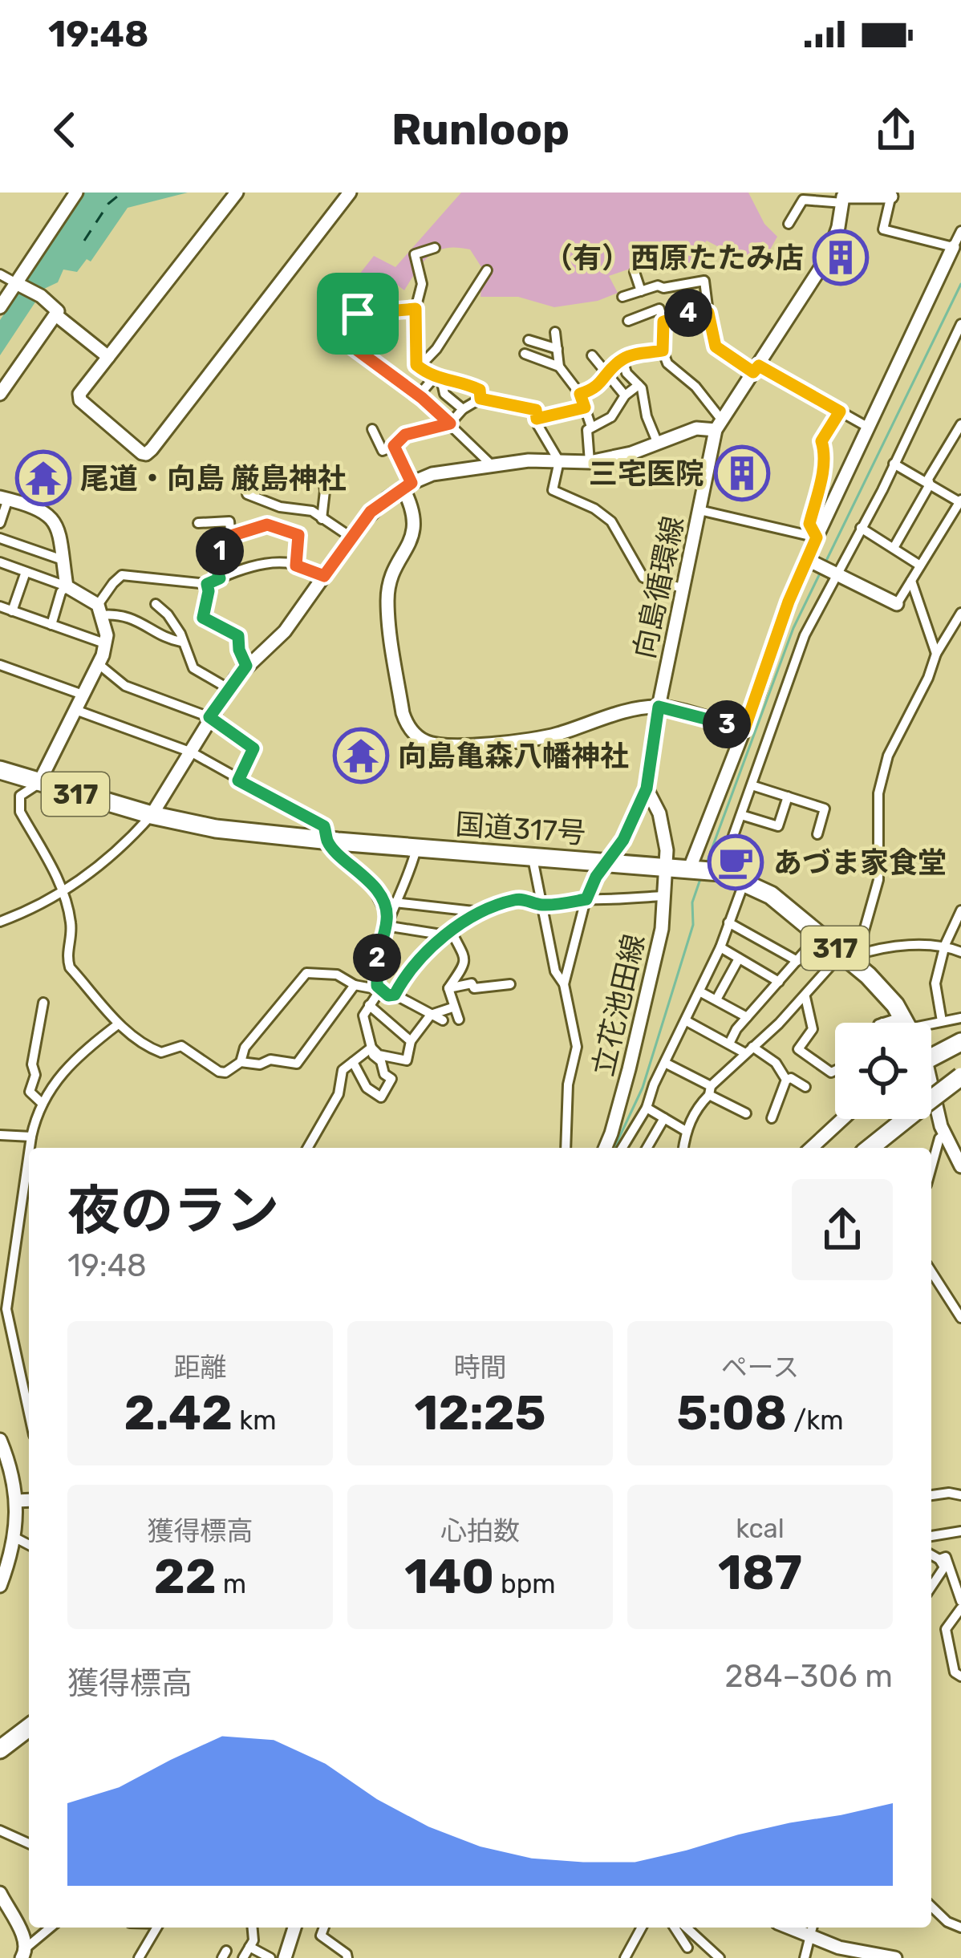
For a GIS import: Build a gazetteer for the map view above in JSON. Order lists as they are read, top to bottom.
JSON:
{
  "streets": {
    "highway": ["317", "国道317号"],
    "street": ["向島循環線", "立花池田線"]
  },
  "crossings": [
    ["向島循環線", "国道317号"],
    ["向島循環線", "立花池田線"],
    ["国道317号", "立花池田線"]
  ],
  "places": {
    "building": ["（有）西原たたみ店", "三宅医院"],
    "temple": ["尾道・向島 厳島神社", "向島亀森八幡神社"],
    "cafe": ["あづま家食堂"]
  },
  "page": {
    "status": "19:48",
    "header": "Runloop",
    "pins": [
      "4",
      "1",
      "3",
      "2"
    ],
    "heading": ["夜のラン", "19:48"],
    "stats": [
      ["距離", "2.42 km"],
      ["時間", "12:25"],
      ["ペース", "5:08 /km"],
      ["獲得標高", "22 m"],
      ["心拍数", "140 bpm"],
      ["kcal", "187"]
    ],
    "chart": ["獲得標高", "284–306 m"]
  }
}
